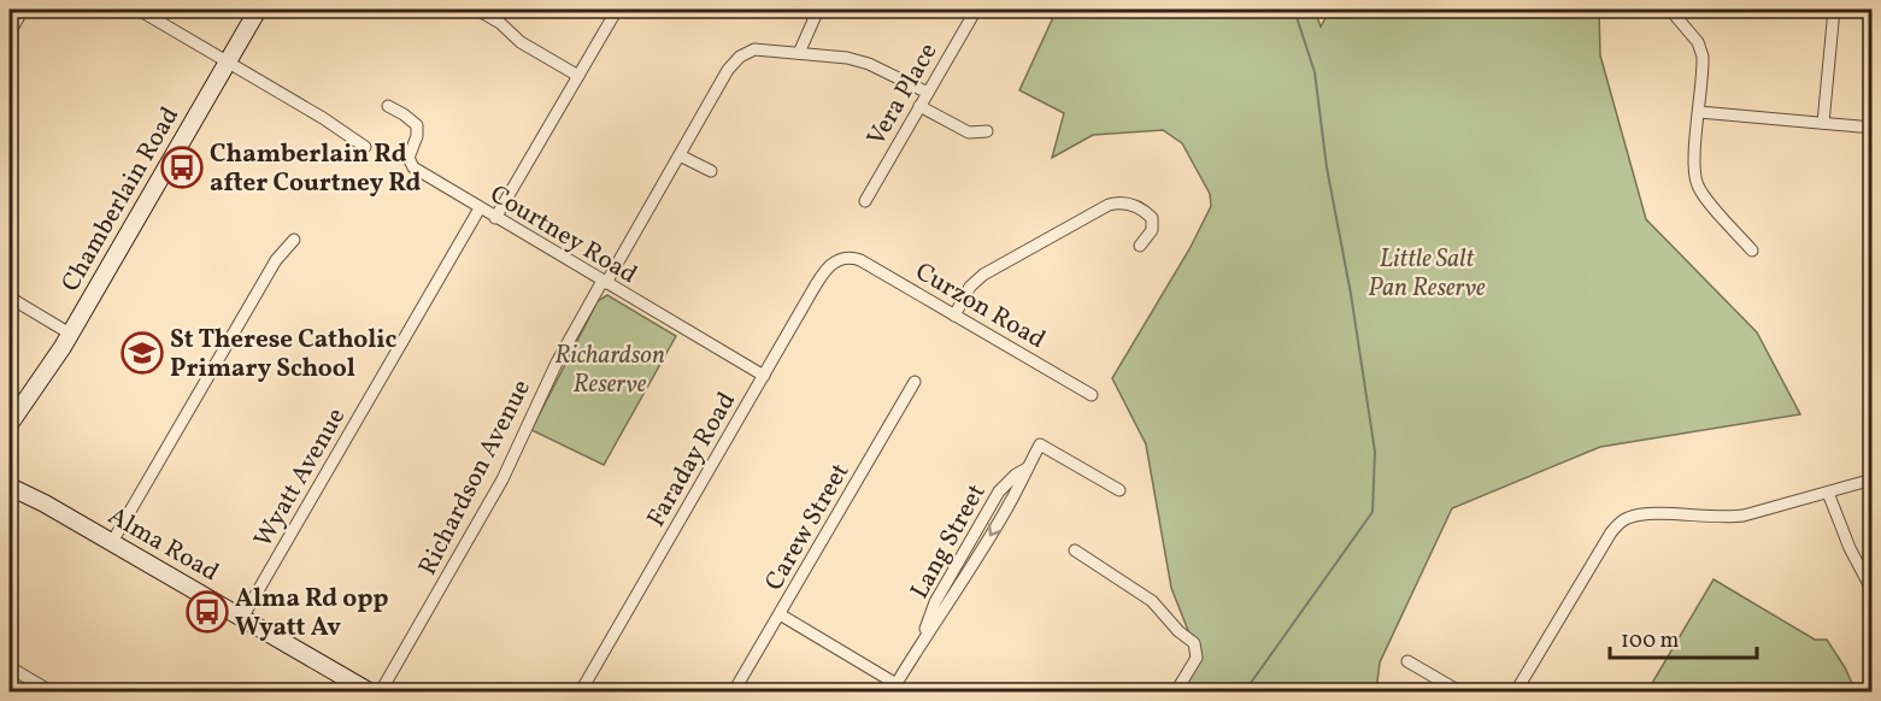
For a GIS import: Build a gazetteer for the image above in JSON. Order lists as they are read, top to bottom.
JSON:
{
  "streets": {
    "street": [
      "Vera Place",
      "Chamberlain Road",
      "Courtney Road",
      "Curzon Road",
      "Faraday Road",
      "Wyatt Avenue",
      "Richardson Avenue",
      "Carew Street",
      "Lang Street",
      "Alma Road"
    ]
  },
  "crossings": [
    ["Vera Place", "Richardson Avenue"],
    ["Courtney Road", "Faraday Road"],
    ["Courtney Road", "Wyatt Avenue"],
    ["Courtney Road", "Richardson Avenue"],
    ["Curzon Road", "Faraday Road"],
    ["Wyatt Avenue", "Alma Road"]
  ],
  "parks": ["Little Salt Pan Reserve", "Richardson Reserve"],
  "places": {
    "bus stop": ["Chamberlain Rd after Courtney Rd", "Alma Rd opp Wyatt Av"],
    "school or university": ["St Therese Catholic Primary School"]
  },
  "scale_bar": "100 m"
}
